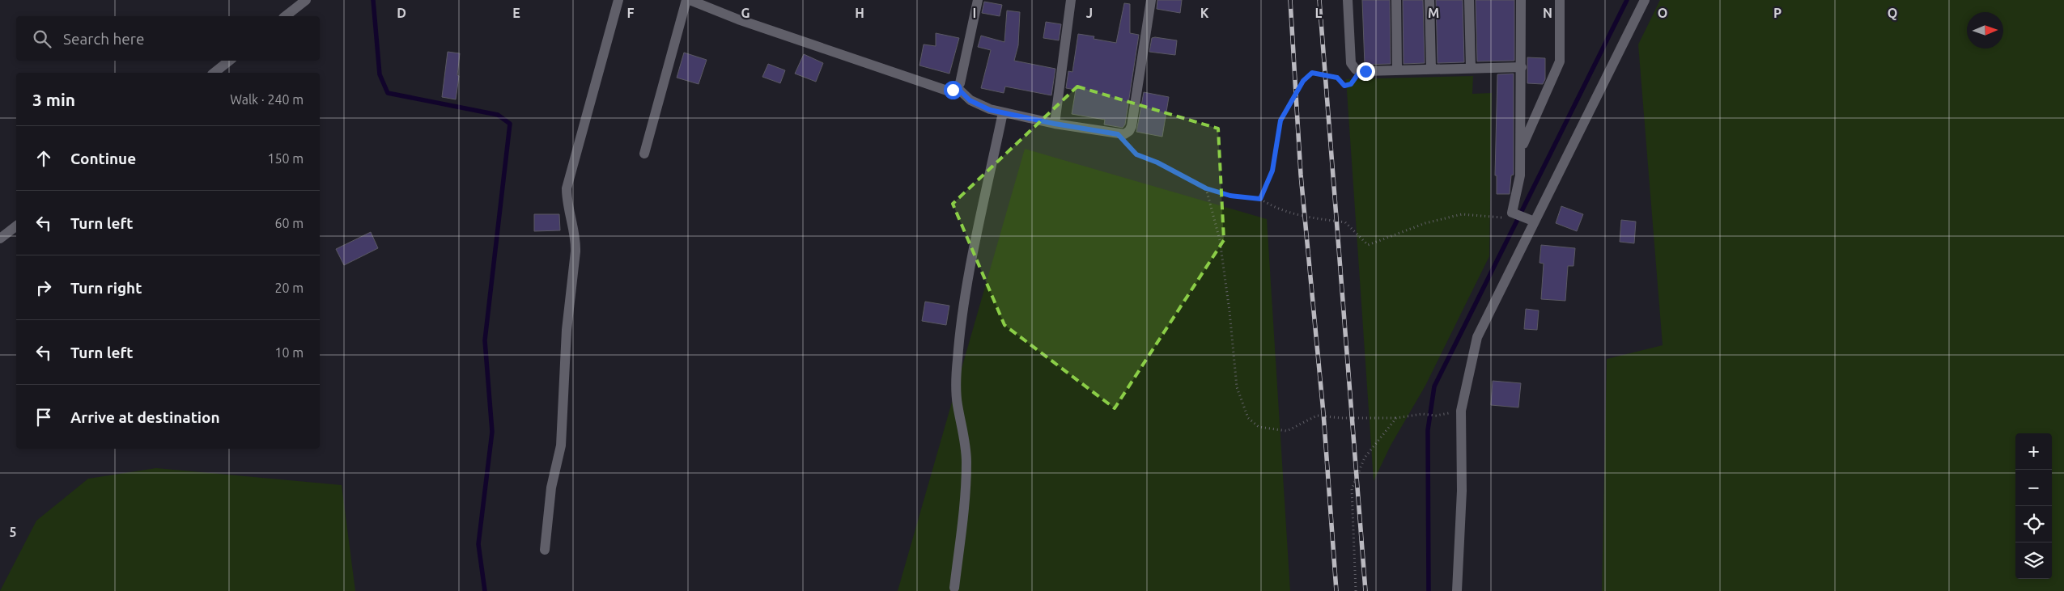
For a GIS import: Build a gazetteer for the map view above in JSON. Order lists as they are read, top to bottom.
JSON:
{
  "north": "right",
  "page": {
    "search": "Search here",
    "heading": ["3 min", "Walk · 240 m"],
    "list": [
      ["Continue", "150 m"],
      ["Turn left", "60 m"],
      ["Turn right", "20 m"],
      ["Turn left", "10 m"],
      "Arrive at destination"
    ],
    "map_buttons": ["+", "−"]
  },
  "grid": {
    "columns": [
      "D",
      "E",
      "F",
      "G",
      "H",
      "I",
      "J",
      "K",
      "L",
      "M",
      "N",
      "O",
      "P",
      "Q"
    ],
    "rows": ["5"]
  }
}
